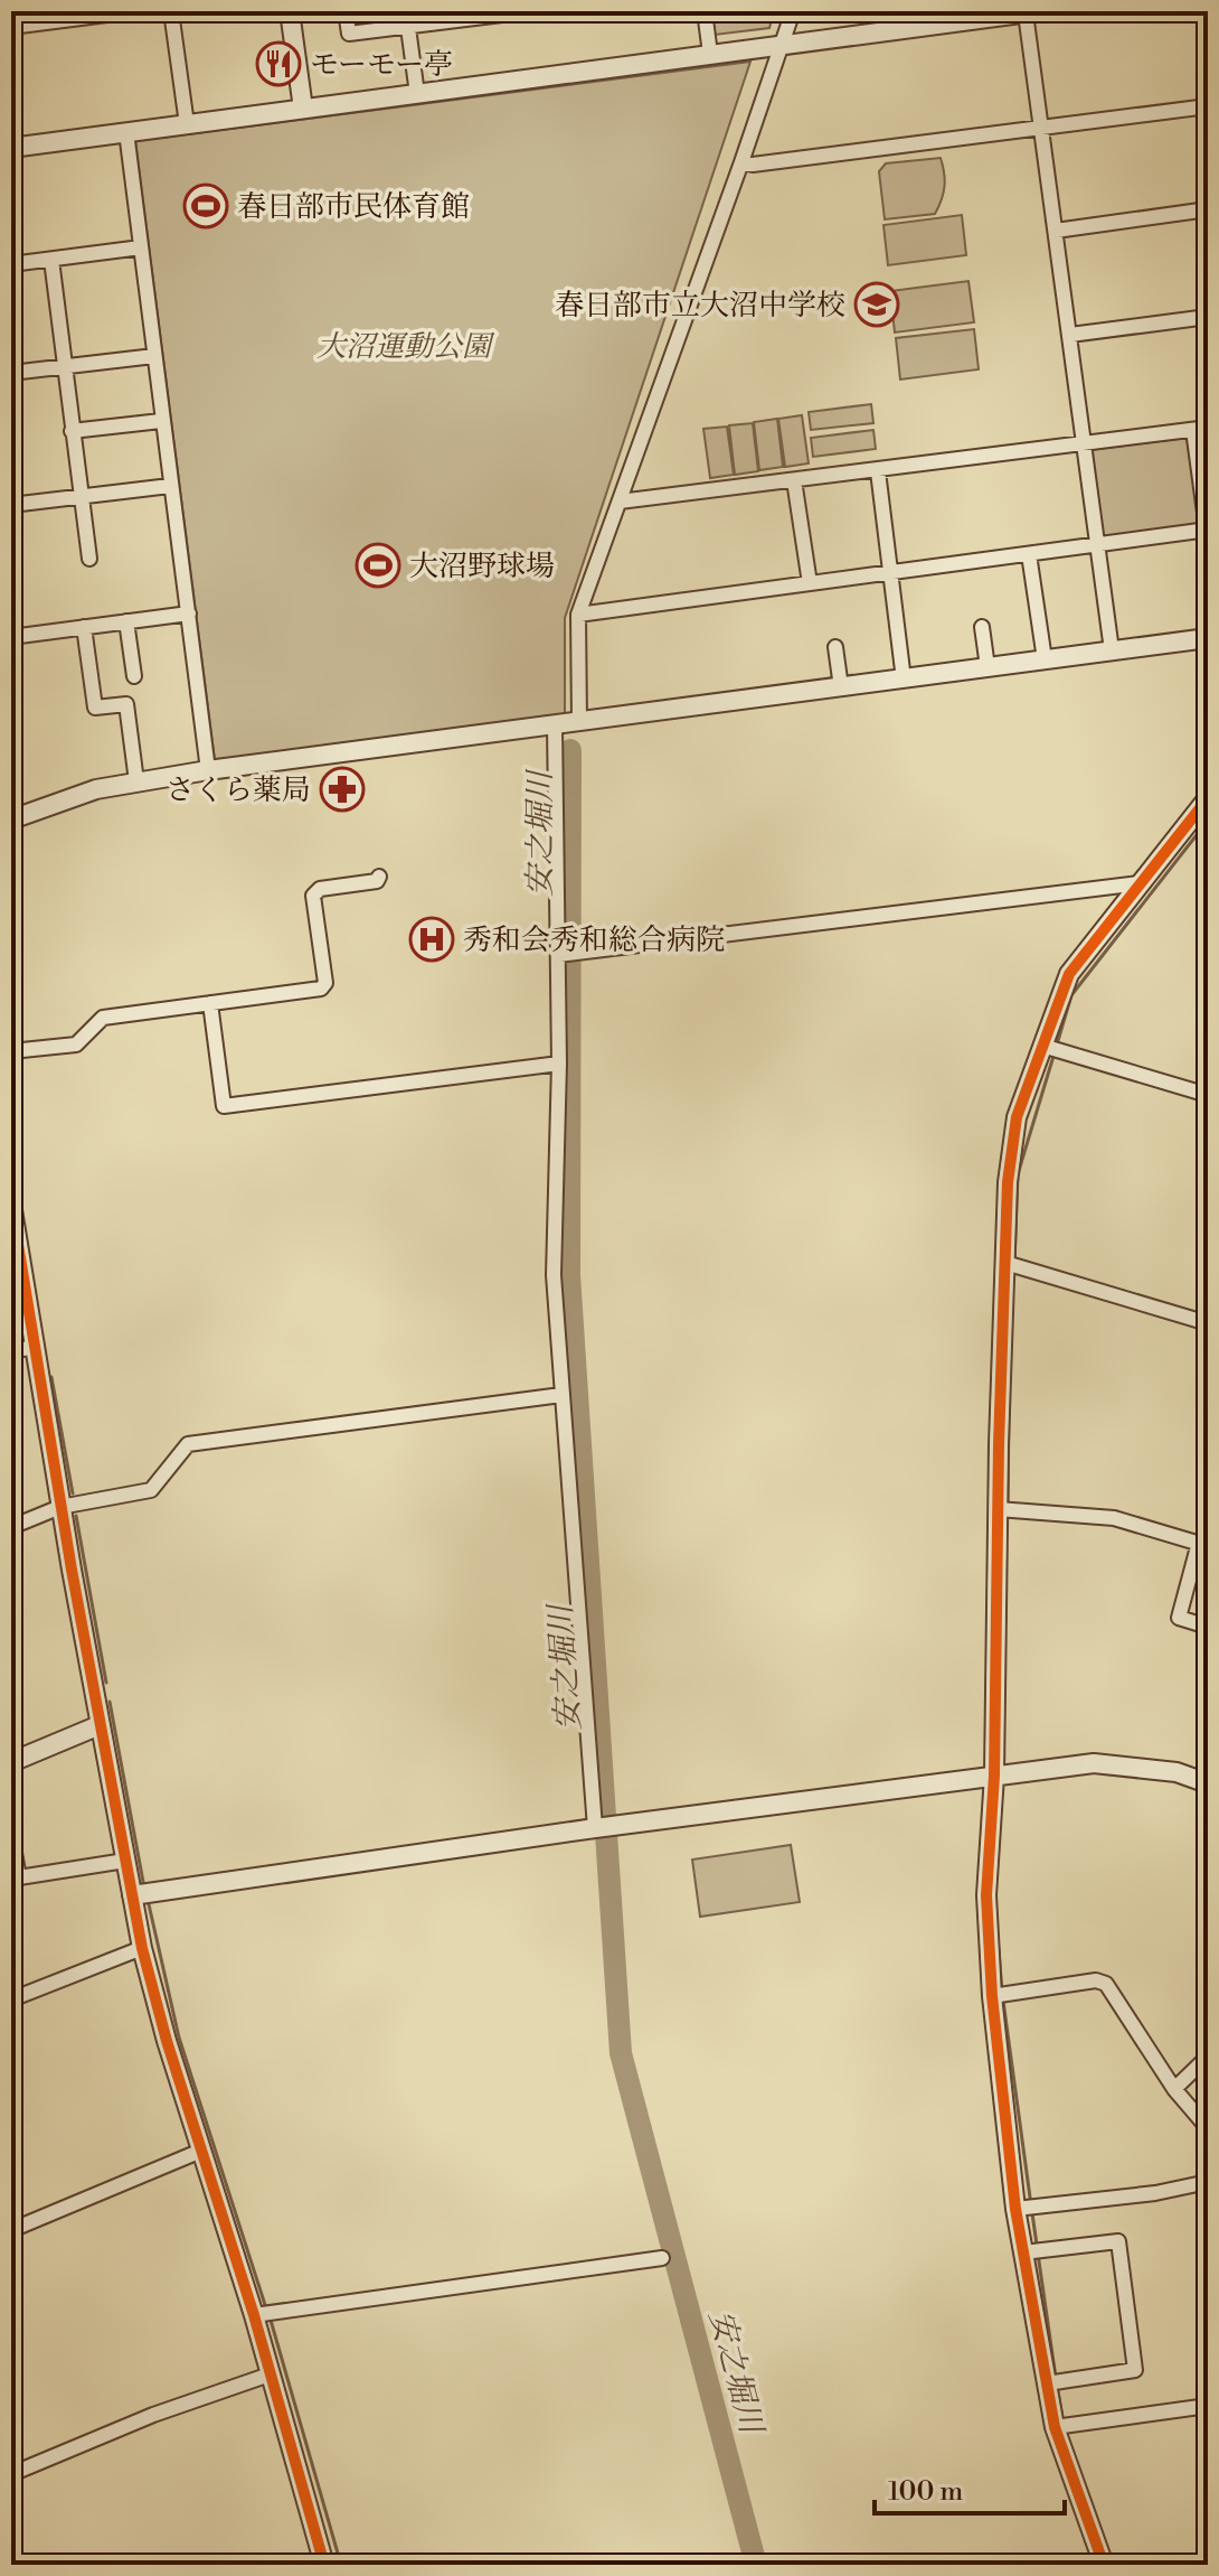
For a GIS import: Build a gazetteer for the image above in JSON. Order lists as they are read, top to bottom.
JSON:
{
  "water": ["安之堀川"],
  "parks": ["大沼運動公園"],
  "places": {
    "restaurant": ["モーモー亭"],
    "sports": ["春日部市民体育館", "大沼野球場"],
    "school or university": ["春日部市立大沼中学校"],
    "pharmacy": ["さくら薬局"],
    "hospital": ["秀和会秀和総合病院"]
  },
  "scale_bar": "100 m"
}
